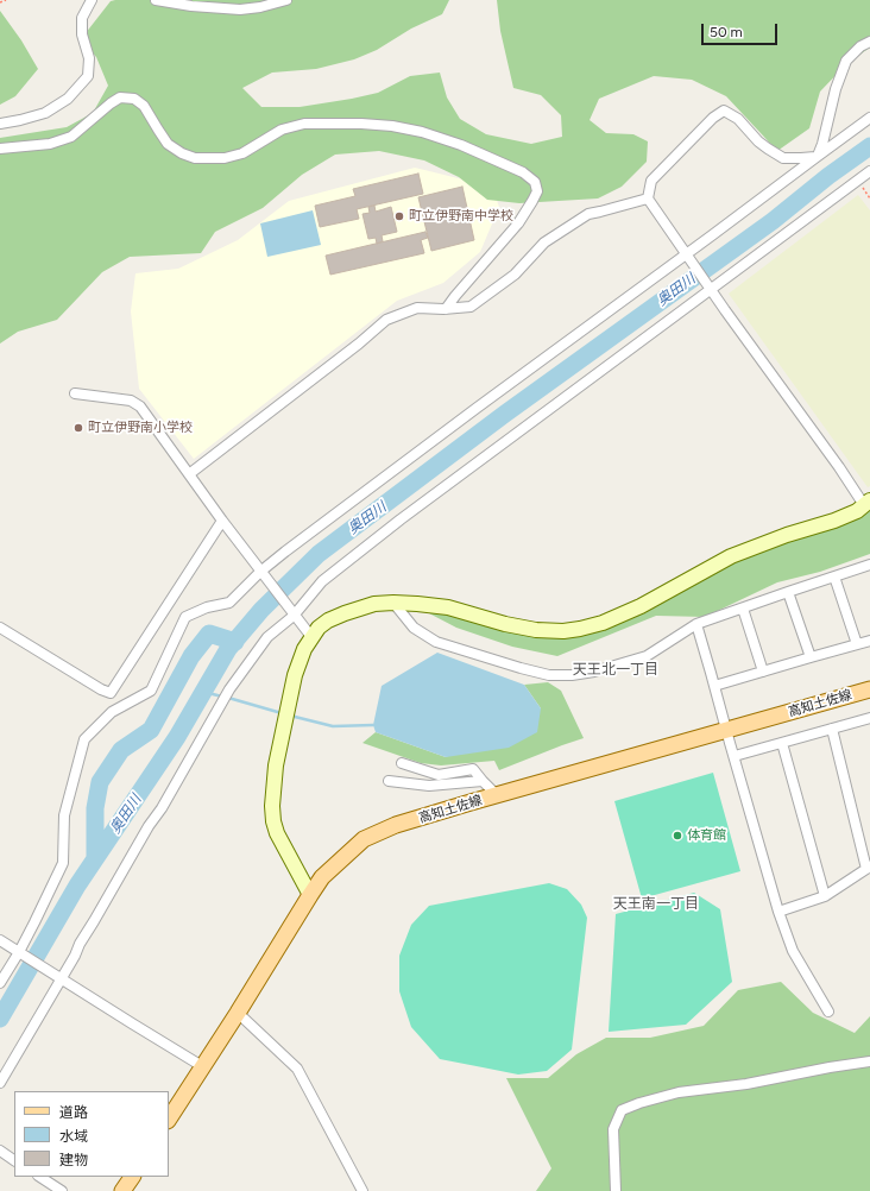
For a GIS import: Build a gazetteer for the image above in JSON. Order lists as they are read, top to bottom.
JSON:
{
  "streets": {
    "main road": ["高知土佐線"]
  },
  "districts": ["天王北一丁目", "天王南一丁目"],
  "water": ["奥田川"],
  "places": ["町立伊野南中学校", "町立伊野南小学校", "体育館"],
  "legend": ["道路", "水域", "建物"],
  "scale_bar": "50 m"
}
